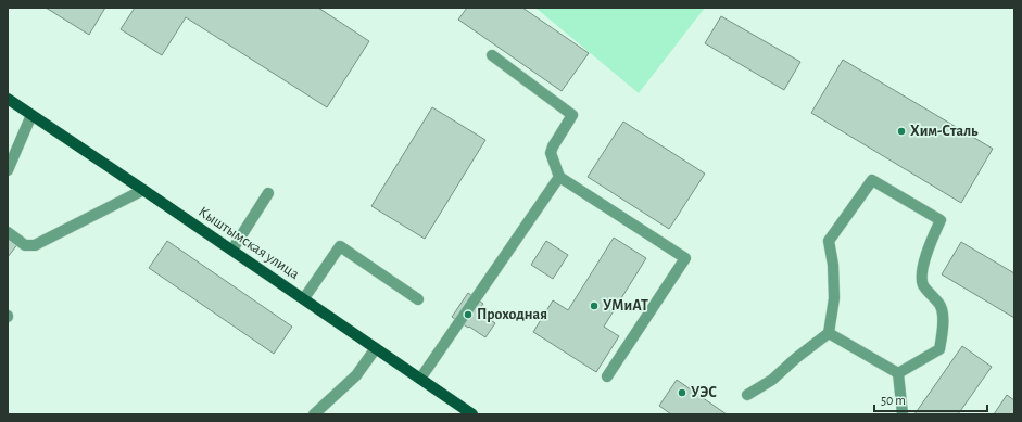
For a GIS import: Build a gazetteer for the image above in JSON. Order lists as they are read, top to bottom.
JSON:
{
  "streets": {
    "main road": ["Кыштымская улица"]
  },
  "places": [
    "Хим-Сталь",
    "УМиАТ",
    "Проходная",
    "УЭС"
  ],
  "scale_bar": "50 m"
}
